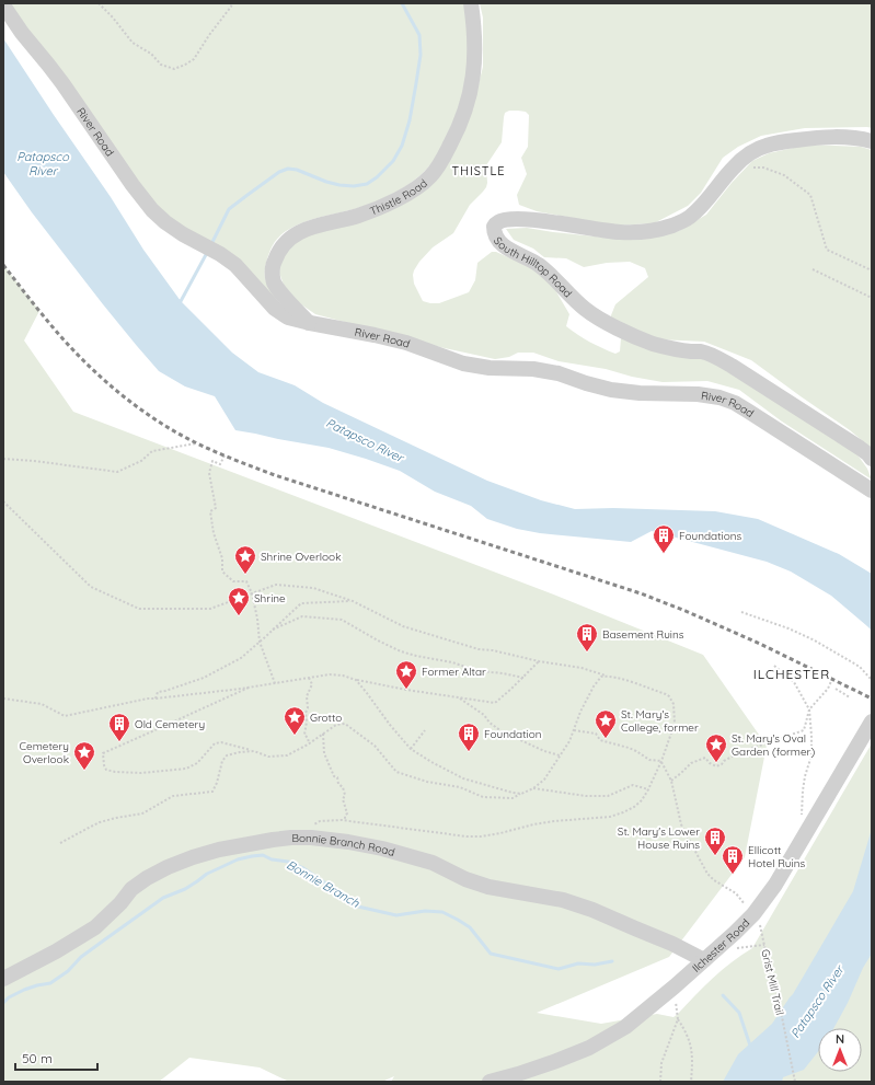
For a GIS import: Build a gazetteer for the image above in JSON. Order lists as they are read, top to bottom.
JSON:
{
  "streets": {
    "street": [
      "River Road",
      "Thistle Road",
      "South Hilltop Road",
      "Bonnie Branch Road",
      "Ilchester Road"
    ],
    "path": ["Grist Mill Trail"]
  },
  "crossings": [
    ["River Road", "Thistle Road"],
    ["Bonnie Branch Road", "Ilchester Road"],
    ["Ilchester Road", "Grist Mill Trail"]
  ],
  "districts": ["THISTLE", "ILCHESTER"],
  "water": ["Patapsco River", "Bonnie Branch"],
  "places": {
    "building": [
      "Foundations",
      "Basement Ruins",
      "Old Cemetery",
      "Foundation",
      "St. Mary's Lower House Ruins",
      "Ellicott Hotel Ruins"
    ],
    "place": [
      "Shrine Overlook",
      "Shrine",
      "Former Altar",
      "Grotto",
      "St. Mary's College, former",
      "St. Mary's Oval Garden (former)",
      "Cemetery Overlook"
    ]
  },
  "scale_bar": "50 m",
  "north": "top"
}
